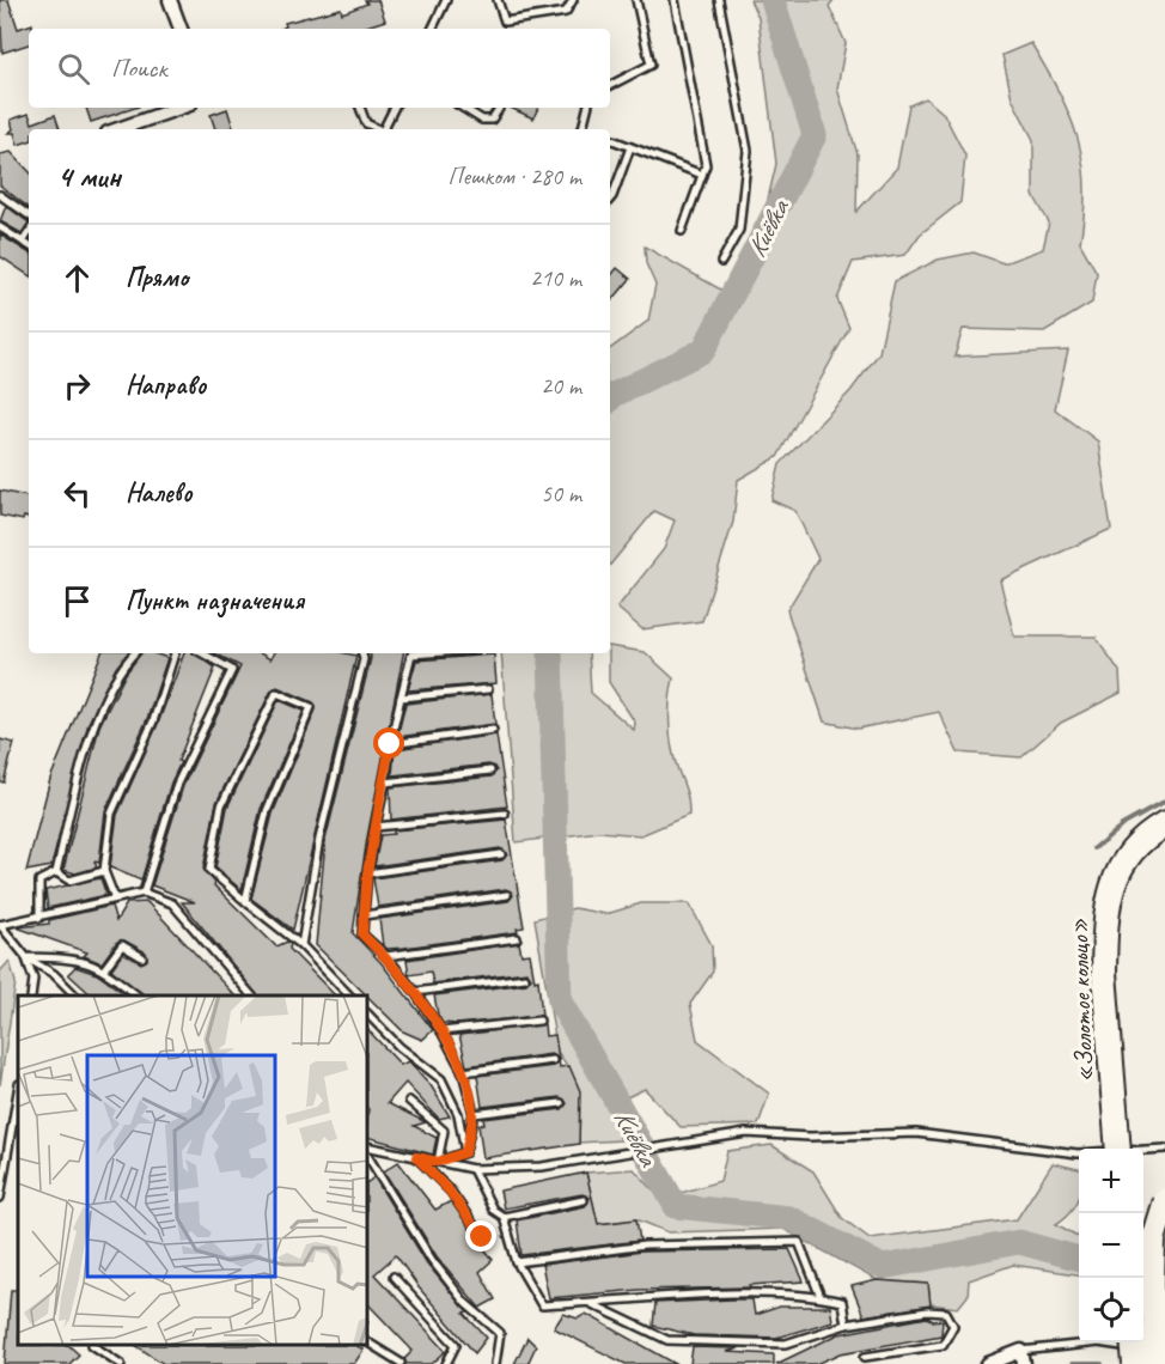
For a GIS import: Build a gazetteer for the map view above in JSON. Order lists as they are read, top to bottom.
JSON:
{
  "streets": {
    "highway": ["«Золотое кольцо»"]
  },
  "water": ["Киёвка"],
  "page": {
    "search": "Поиск",
    "heading": ["4 мин", "Пешком · 280 m"],
    "list": [
      ["Прямо", "210 m"],
      ["Направо", "20 m"],
      ["Налево", "50 m"],
      "Пункт назначения"
    ],
    "map_buttons": ["+", "−"]
  }
}
